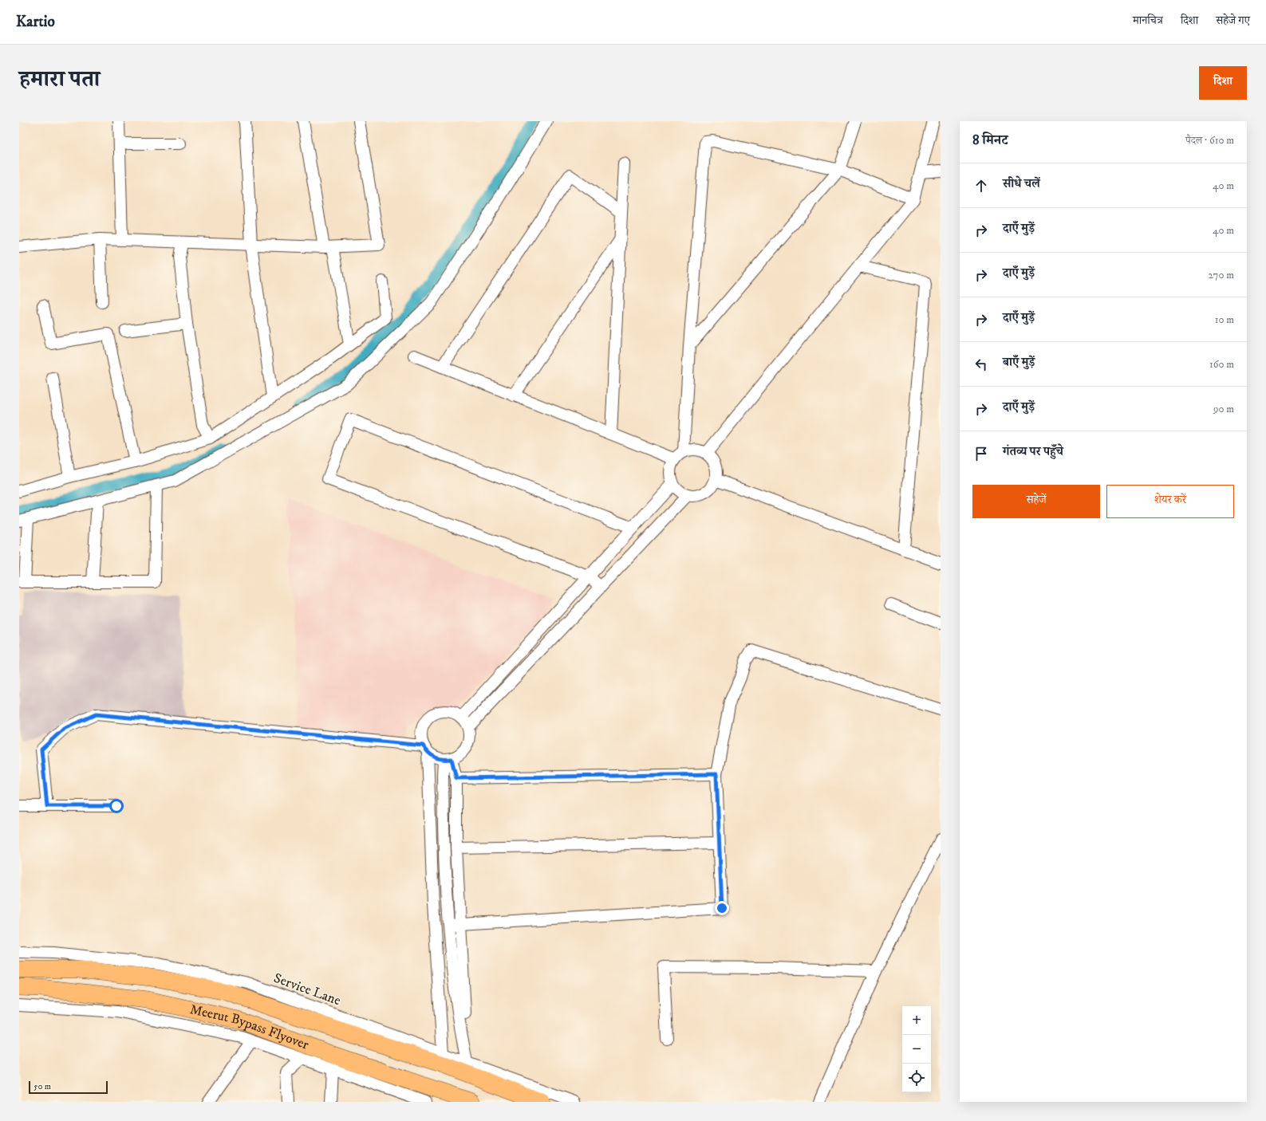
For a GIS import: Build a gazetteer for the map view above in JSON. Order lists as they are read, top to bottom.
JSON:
{
  "streets": {
    "highway": ["Meerut Bypass Flyover"],
    "street": ["Service Lane"]
  },
  "crossings": [
    ["Service Lane", "Meerut Bypass Flyover"]
  ],
  "scale_bar": "50 m",
  "page": {
    "header": "Kartio",
    "nav": ["मानचित्र", "दिशा", "सहेजे गए"],
    "title": "हमारा पता",
    "buttons": [
      "दिशा",
      ["सहेजें", "शेयर करें"]
    ],
    "heading": ["8 मिनट", "पैदल · 610 m"],
    "list": [
      ["सीधे चलें", "40 m"],
      ["दाएँ मुड़ें", "40 m"],
      ["दाएँ मुड़ें", "270 m"],
      ["दाएँ मुड़ें", "10 m"],
      ["बाएँ मुड़ें", "160 m"],
      ["दाएँ मुड़ें", "90 m"],
      "गंतव्य पर पहुँचे"
    ],
    "map_buttons": ["+", "−"],
    "scale": "50 m"
  }
}
